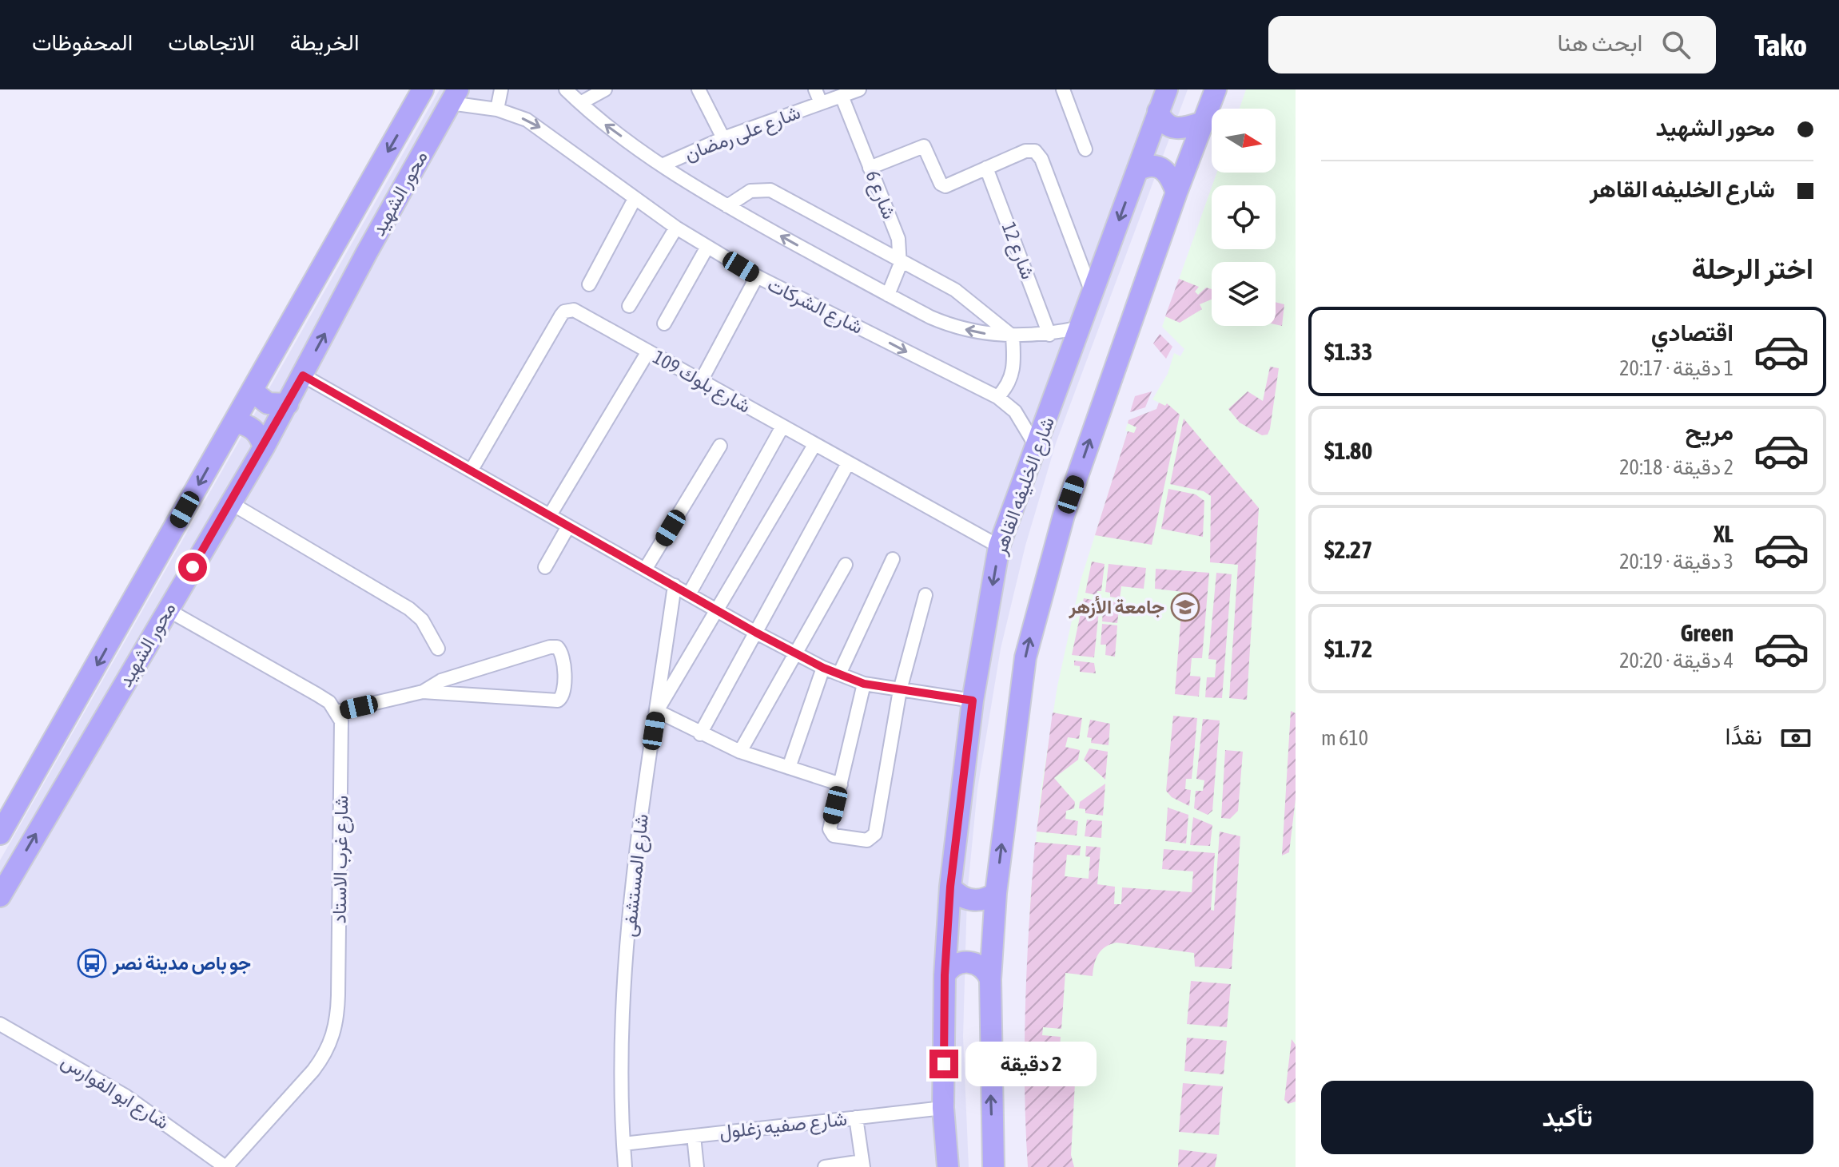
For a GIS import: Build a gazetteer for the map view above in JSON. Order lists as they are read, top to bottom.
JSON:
{
  "streets": {
    "main road": ["محور الشهيد", "شارع الخليفه القاهر"],
    "street": [
      "شارع على رمضان",
      "شارع 6",
      "شارع 12",
      "شارع الشركات",
      "شارع بلوك 109",
      "شارع غرب الاستاد",
      "شارع المستشفى",
      "شارع ابو الفوارس",
      "شارع صفيه زغلول"
    ]
  },
  "crossings": [
    ["شارع على رمضان", "شارع 6"],
    ["محور الشهيد", "شارع الشركات"],
    ["شارع الشركات", "شارع الخليفه القاهر"],
    ["شارع بلوك 109", "شارع الخليفه القاهر"],
    ["شارع الخليفه القاهر", "شارع صفيه زغلول"],
    ["شارع غرب الاستاد", "شارع ابو الفوارس"],
    ["شارع المستشفى", "شارع صفيه زغلول"]
  ],
  "places": {
    "school or university": ["جامعة الأزهر"],
    "bus stop": ["جو باص مدينة نصر"]
  },
  "north": "right",
  "page": {
    "header": "Tako",
    "search": "ابحث هنا",
    "nav": ["الخريطة", "الاتجاهات", "المحفوظات"],
    "banner": ["محور الشهيد", "شارع الخليفه القاهر"],
    "heading": "اختر الرحلة",
    "list": [
      {
        "name": "اقتصادي",
        "note": "1 دقيقة · 20:17",
        "value": "$1.33"
      },
      {
        "name": "مريح",
        "note": "2 دقيقة · 20:18",
        "value": "$1.80"
      },
      {
        "name": "XL",
        "note": "3 دقيقة · 20:19",
        "value": "$2.27"
      },
      {
        "name": "Green",
        "note": "4 دقيقة · 20:20",
        "value": "$1.72"
      }
    ],
    "pay": ["نقدًا", "610 m"],
    "bubble": "2 دقيقة",
    "buttons": "تأكيد"
  }
}
